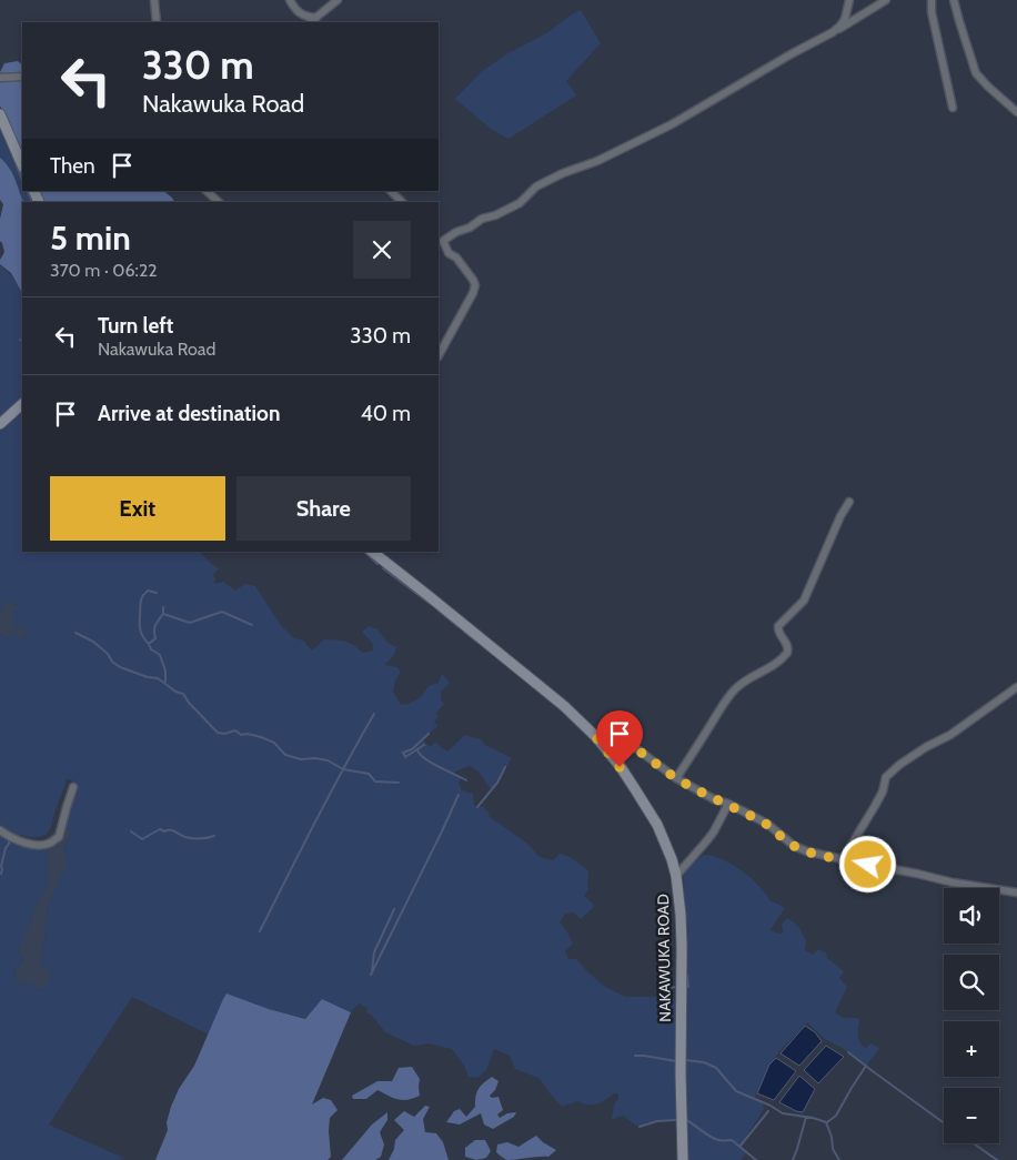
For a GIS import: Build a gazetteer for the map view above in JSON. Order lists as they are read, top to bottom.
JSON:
{
  "streets": {
    "main road": ["NAKAWUKA ROAD"]
  },
  "page": {
    "turn": ["330 m", "Nakawuka Road"],
    "then": "Then",
    "heading": ["5 min", "370 m · 06:22"],
    "list": [
      {
        "name": "Turn left",
        "note": "Nakawuka Road",
        "value": "330 m"
      },
      {
        "name": "Arrive at destination",
        "value": "40 m"
      }
    ],
    "buttons": ["Exit", "Share"],
    "map_buttons": ["+", "−"]
  }
}
